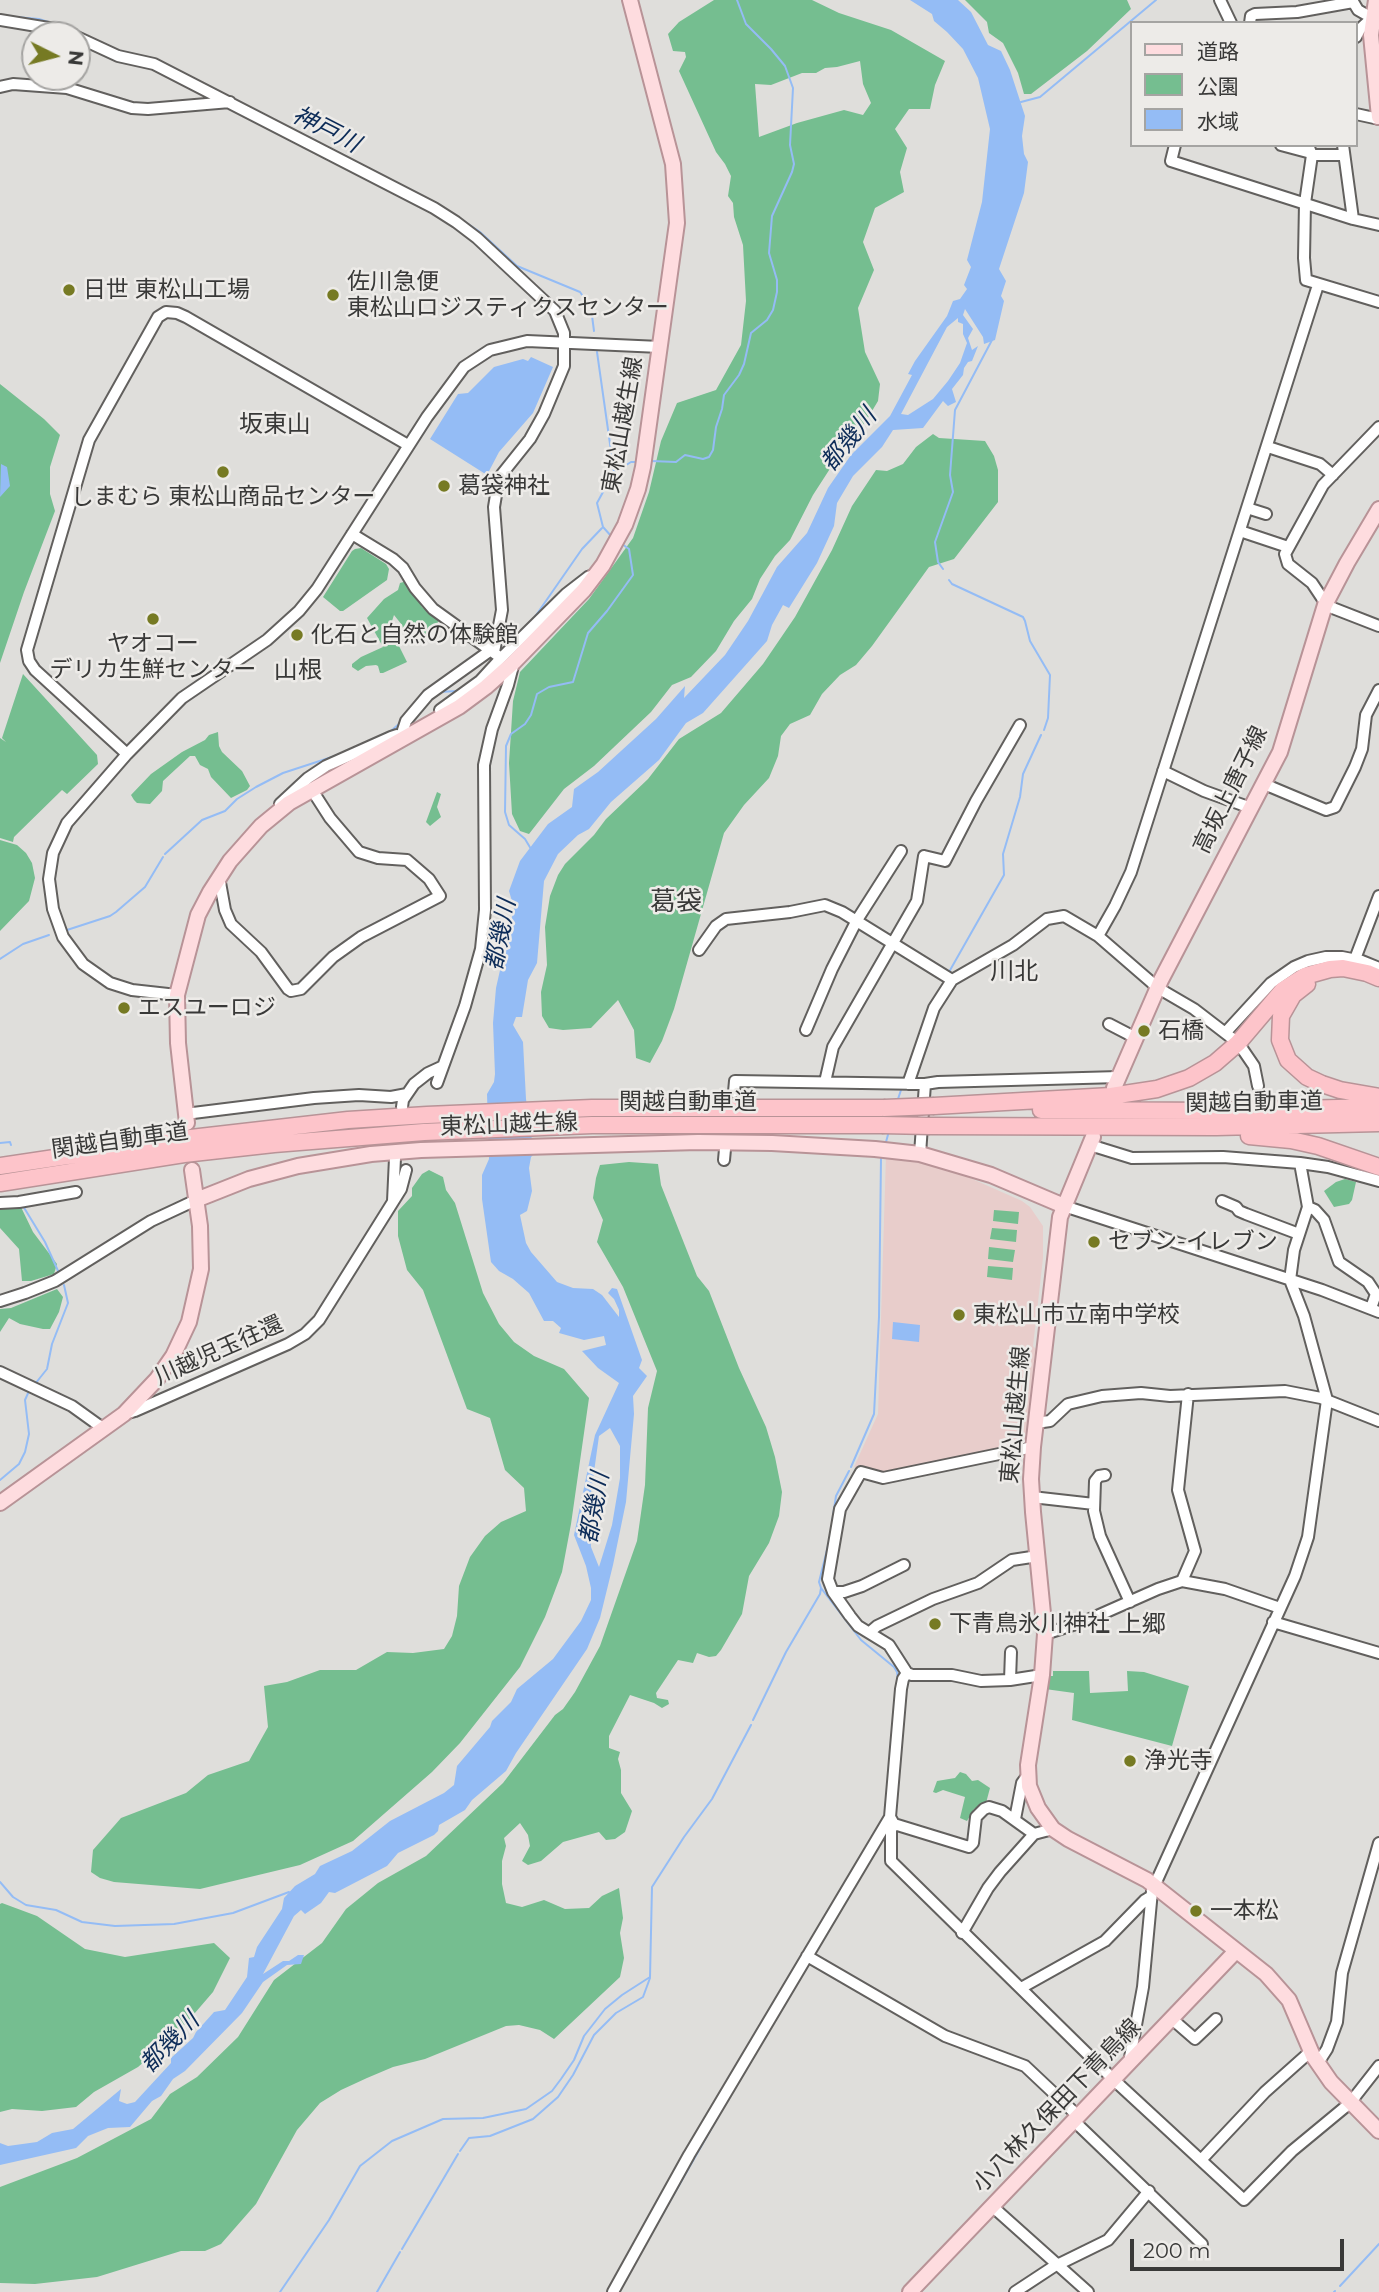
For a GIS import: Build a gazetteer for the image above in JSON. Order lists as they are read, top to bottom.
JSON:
{
  "streets": {
    "highway": ["関越自動車道"],
    "main road": ["東松山越生線", "高坂上唐子線", "小八林久保田下青鳥線"],
    "street": ["川越児玉往還"]
  },
  "crossings": [
    ["東松山越生線", "小八林久保田下青鳥線"]
  ],
  "districts": [
    "坂東山",
    "山根",
    "葛袋",
    "川北",
    "上郷"
  ],
  "water": ["神戸川", "都幾川"],
  "places": [
    "日世 東松山工場",
    "佐川急便 東松山ロジスティクスセンター",
    "しまむら 東松山商品センター",
    "葛袋神社",
    "ヤオコー デリカ生鮮センター",
    "化石と自然の体験館",
    "エスユーロジ",
    "石橋",
    "セブン-イレブン",
    "東松山市立南中学校",
    "下青鳥氷川神社",
    "浄光寺",
    "一本松"
  ],
  "legend": ["道路", "公園", "水域"],
  "scale_bar": "200 m",
  "north": "right"
}
